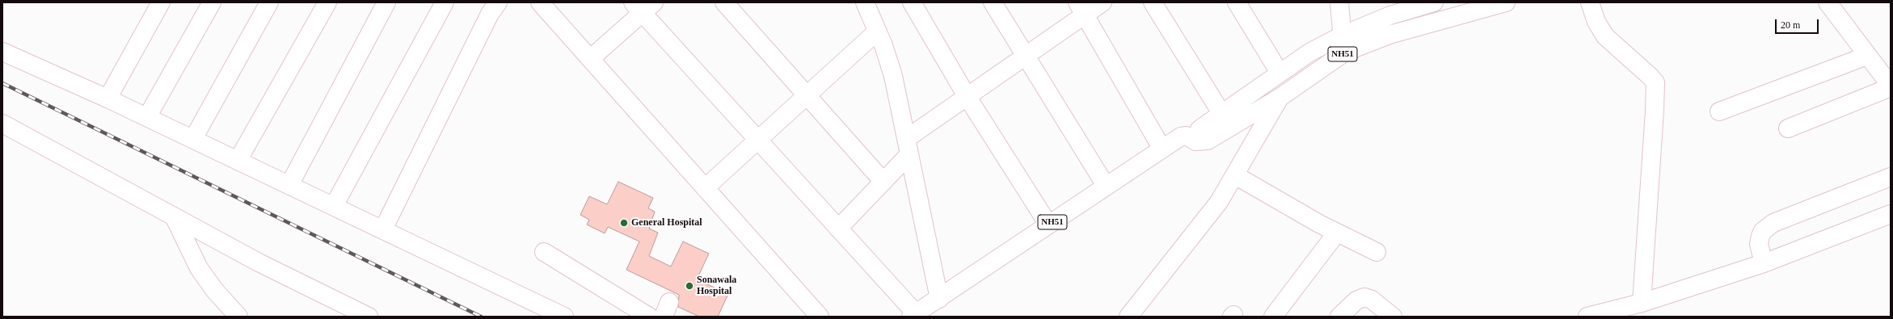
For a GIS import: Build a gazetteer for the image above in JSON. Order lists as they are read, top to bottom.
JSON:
{
  "streets": {
    "main road": ["NH51"]
  },
  "places": ["General Hospital", "Sonawala Hospital"],
  "scale_bar": "20 m"
}
